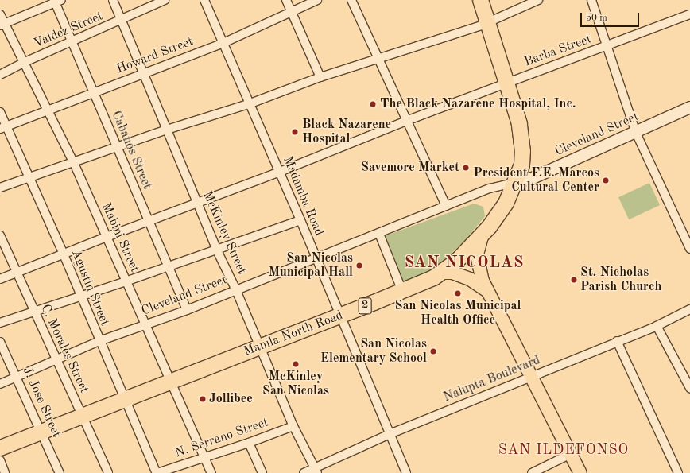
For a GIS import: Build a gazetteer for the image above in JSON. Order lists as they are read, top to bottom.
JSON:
{
  "streets": {
    "highway": ["2", "Manila North Road"],
    "street": [
      "Valdez Street",
      "Barba Street",
      "Howard Street",
      "Cleveland Street",
      "Cabanos Street",
      "Madamba Road",
      "McKinley Street",
      "Mabini Street",
      "Agustin Street",
      "C. Morales Street",
      "Nalupta Boulevard",
      "J. Jose Street",
      "N. Serrano Street"
    ]
  },
  "crossings": [
    ["Valdez Street", "Cabanos Street"],
    ["Valdez Street", "McKinley Street"],
    ["Valdez Street", "Mabini Street"],
    ["Barba Street", "Cabanos Street"],
    ["Barba Street", "Madamba Road"],
    ["Barba Street", "McKinley Street"],
    ["Barba Street", "Mabini Street"],
    ["Barba Street", "Agustin Street"],
    ["Barba Street", "Manila North Road"],
    ["Barba Street", "C. Morales Street"],
    ["Howard Street", "Cabanos Street"],
    ["Howard Street", "Madamba Road"],
    ["Howard Street", "McKinley Street"],
    ["Howard Street", "Mabini Street"],
    ["Howard Street", "Agustin Street"],
    ["Cleveland Street", "Cabanos Street"],
    ["Cleveland Street", "Madamba Road"],
    ["Cleveland Street", "McKinley Street"],
    ["Cleveland Street", "Mabini Street"],
    ["Cleveland Street", "Agustin Street"],
    ["Cleveland Street", "Manila North Road"],
    ["Cleveland Street", "C. Morales Street"],
    ["Cleveland Street", "J. Jose Street"],
    ["Madamba Road", "Manila North Road"],
    ["Madamba Road", "Nalupta Boulevard"],
    ["McKinley Street", "Manila North Road"],
    ["McKinley Street", "Nalupta Boulevard"],
    ["McKinley Street", "N. Serrano Street"],
    ["Mabini Street", "Manila North Road"],
    ["Mabini Street", "N. Serrano Street"],
    ["Agustin Street", "Manila North Road"],
    ["Agustin Street", "N. Serrano Street"],
    ["Manila North Road", "C. Morales Street"],
    ["Manila North Road", "J. Jose Street"]
  ],
  "districts": ["SAN NICOLAS", "SAN ILDEFONSO"],
  "places": [
    "The Black Nazarene Hospital, Inc.",
    "Black Nazarene Hospital",
    "Savemore Market",
    "President F.E. Marcos Cultural Center",
    "San Nicolas Municipal Hall",
    "St. Nicholas Parish Church",
    "San Nicolas Municipal Health Office",
    "San Nicolas Elementary School",
    "McKinley San Nicolas",
    "Jollibee"
  ],
  "scale_bar": "50 m"
}
